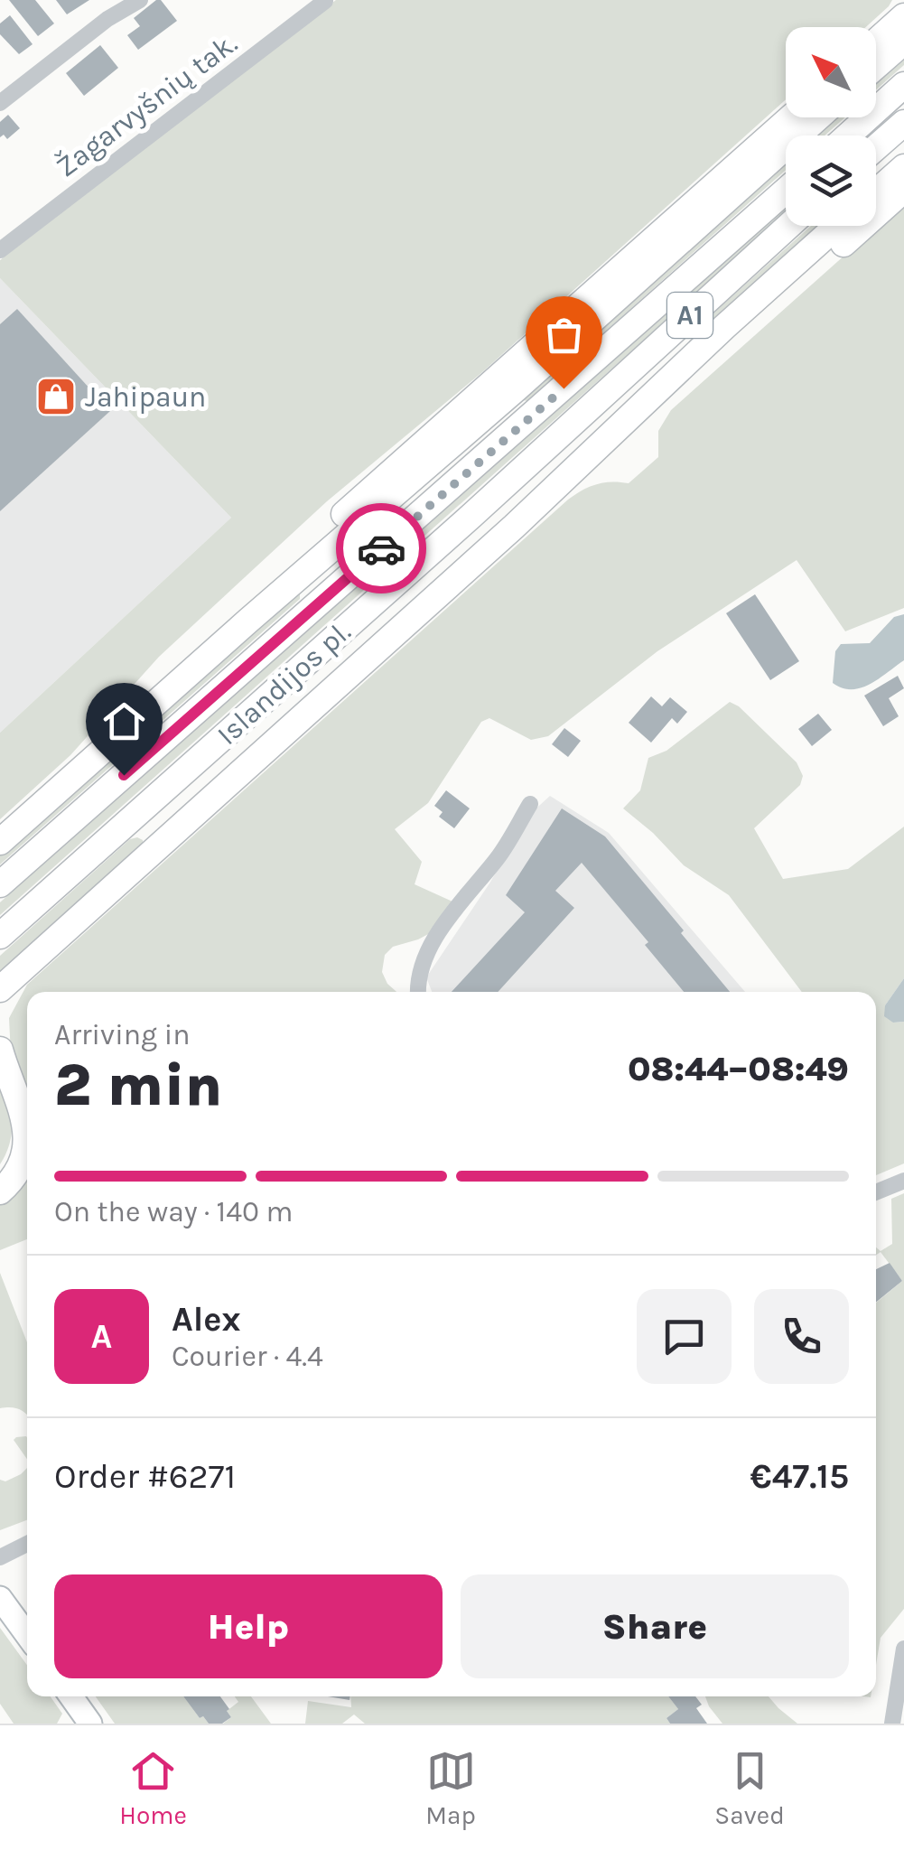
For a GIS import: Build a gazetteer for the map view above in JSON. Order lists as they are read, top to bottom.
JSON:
{
  "streets": {
    "highway": ["A1", "Islandijos pl."],
    "street": ["Žagarvyšnių tak."]
  },
  "places": {
    "shop": ["Jahipaun"]
  },
  "north": "top left",
  "page": {
    "heading": ["2 min", "Arriving in", "08:44–08:49"],
    "panel": [
      "Alex",
      "Courier · 4.4",
      "Order #6271",
      "€47.15"
    ],
    "bar": "On the way · 140 m",
    "round": "A",
    "buttons": ["Help", "Share"],
    "tabs": ["Home", "Map", "Saved"]
  }
}
